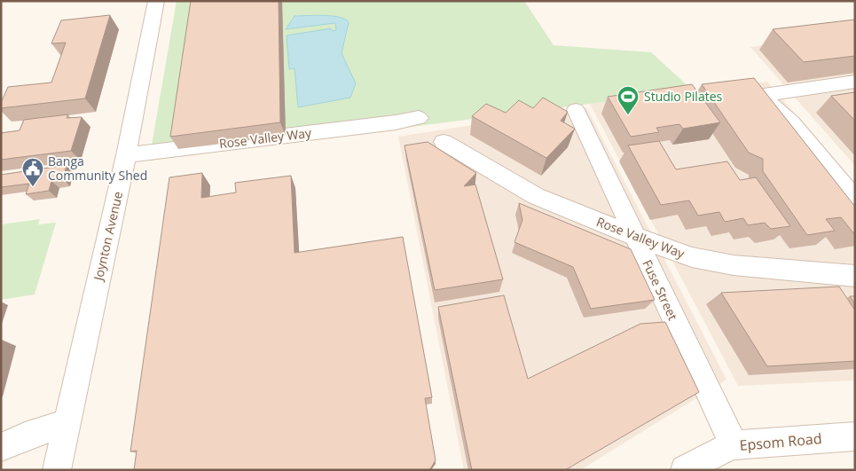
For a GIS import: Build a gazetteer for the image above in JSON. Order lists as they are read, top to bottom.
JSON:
{
  "streets": {
    "street": [
      "Rose Valley Way",
      "Joynton Avenue",
      "Fuse Street",
      "Epsom Road"
    ]
  },
  "crossings": [
    ["Rose Valley Way", "Joynton Avenue"],
    ["Rose Valley Way", "Fuse Street"],
    ["Fuse Street", "Epsom Road"]
  ],
  "places": {
    "sports": ["Studio Pilates"],
    "public building": ["Banga Community Shed"]
  }
}
